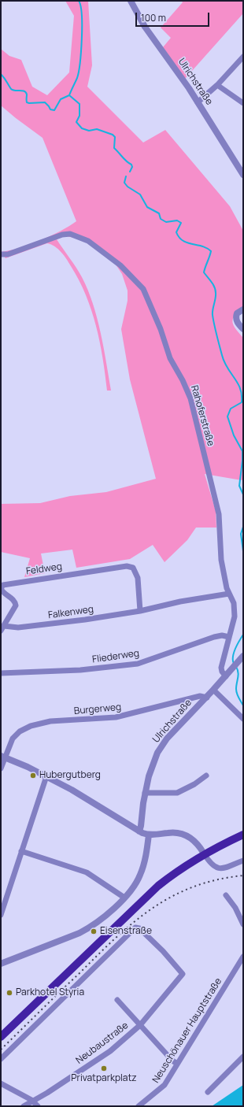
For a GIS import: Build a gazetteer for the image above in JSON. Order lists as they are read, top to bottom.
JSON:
{
  "streets": {
    "street": [
      "Ulrichstraße",
      "Rahoferstraße",
      "Feldweg",
      "Falkenweg",
      "Fliederweg",
      "Burgerweg",
      "Neuschönauer Hauptstraße",
      "Neubaustraße"
    ]
  },
  "crossings": [
    ["Ulrichstraße", "Rahoferstraße"],
    ["Ulrichstraße", "Burgerweg"],
    ["Rahoferstraße", "Falkenweg"],
    ["Rahoferstraße", "Fliederweg"],
    ["Feldweg", "Falkenweg"]
  ],
  "places": [
    "Hubergutberg",
    "Eisenstraße",
    "Parkhotel Styria",
    "Privatparkplatz"
  ],
  "scale_bar": "100 m"
}
